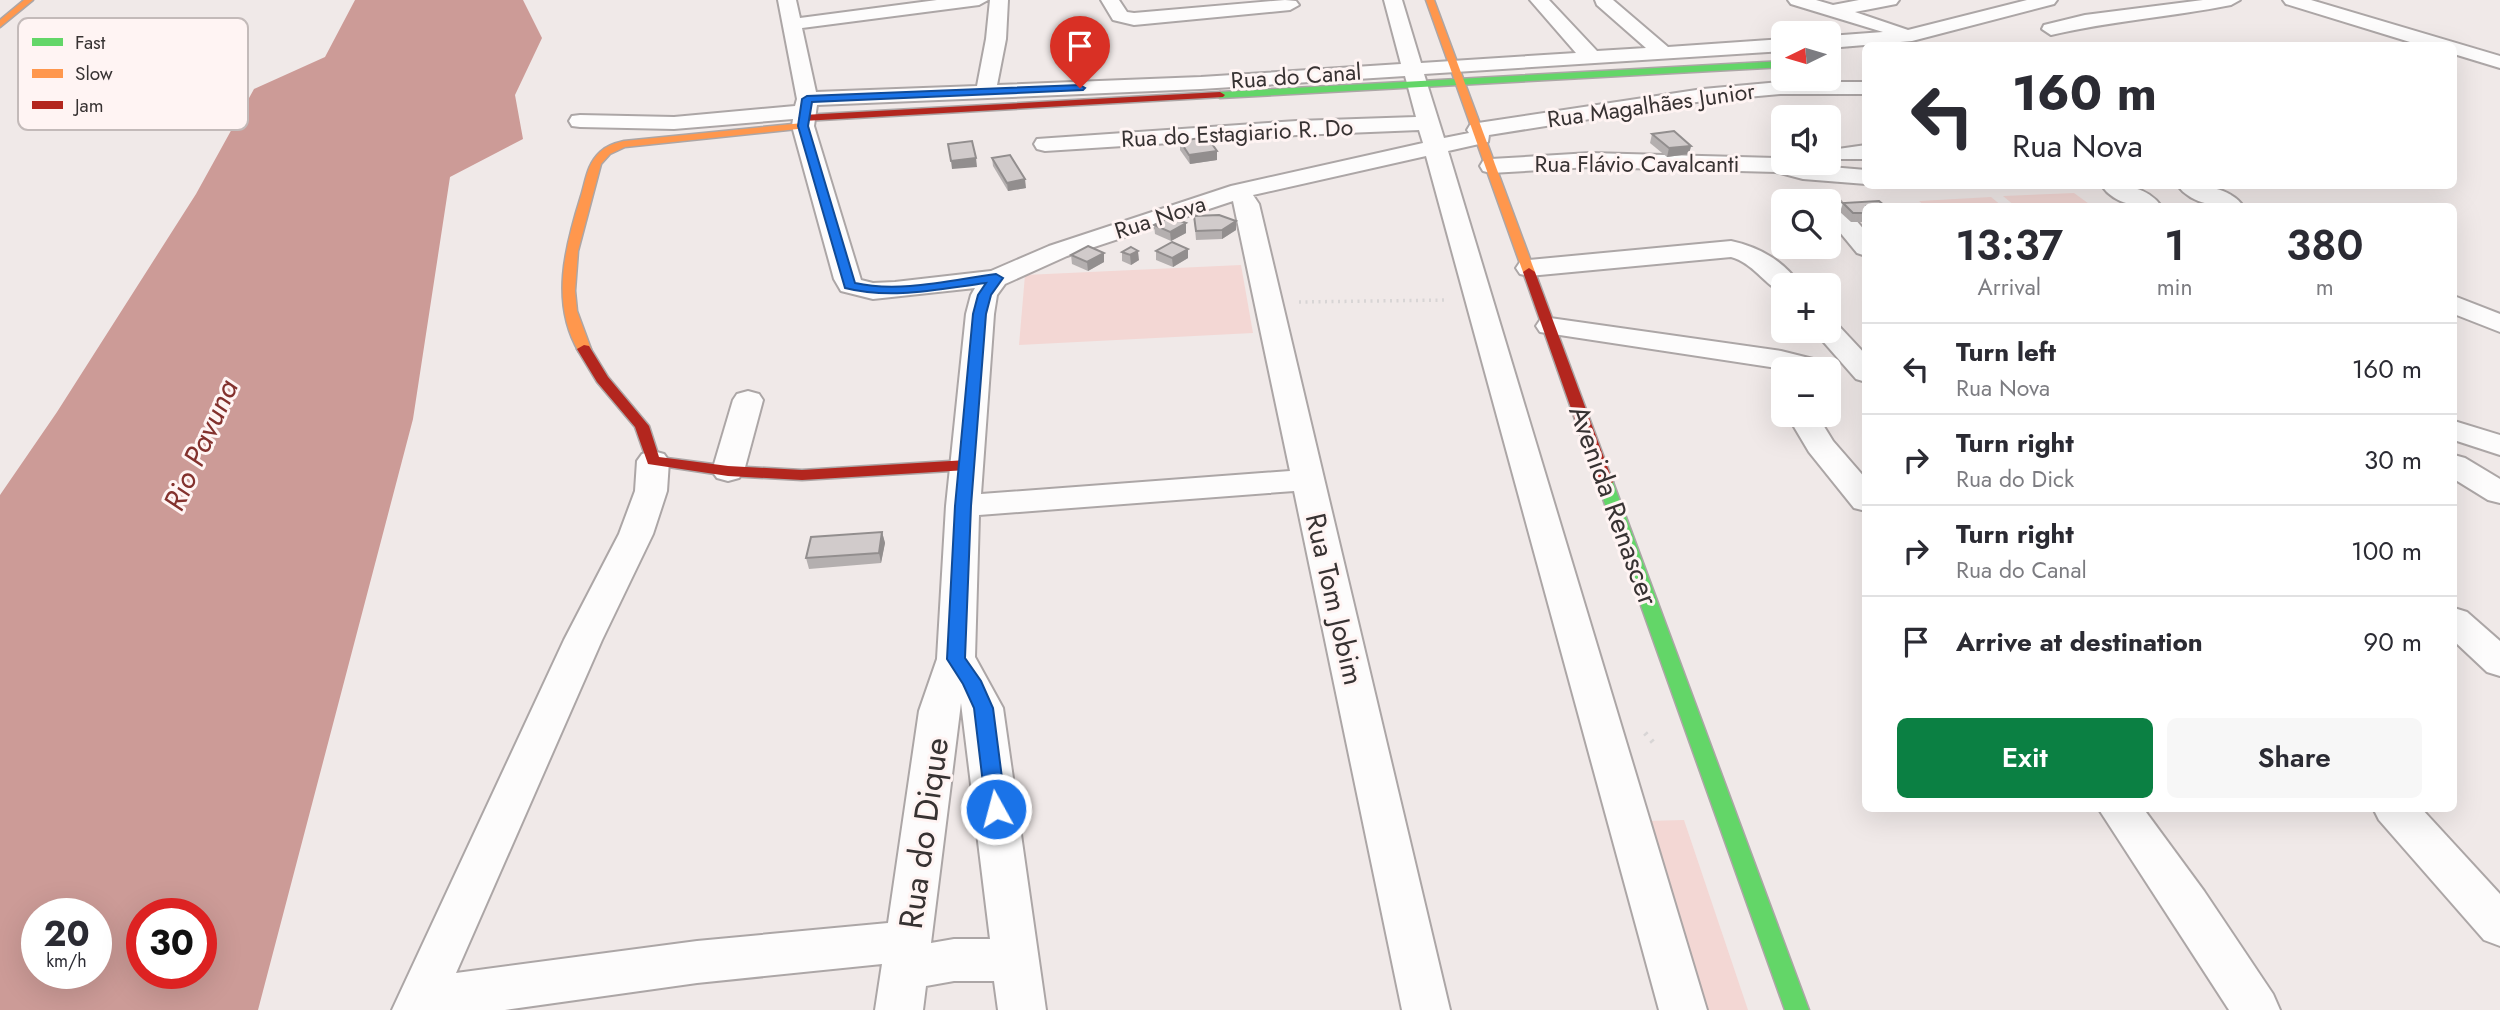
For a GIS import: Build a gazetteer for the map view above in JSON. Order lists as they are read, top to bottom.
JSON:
{
  "streets": {
    "main road": ["Avenida Renascer"],
    "street": [
      "Rua do Canal",
      "Rua Magalhães Junior",
      "Rua do Estagiario R. Do",
      "Rua Flávio Cavalcanti",
      "Rua Nova",
      "Rua Tom Jobim",
      "Rua do Dique"
    ]
  },
  "crossings": [
    ["Rua do Canal", "Rua Nova"],
    ["Rua do Canal", "Avenida Renascer"],
    ["Rua Magalhães Junior", "Rua Nova"],
    ["Rua Magalhães Junior", "Avenida Renascer"],
    ["Rua do Estagiario R. Do", "Rua Nova"],
    ["Rua Flávio Cavalcanti", "Avenida Renascer"],
    ["Rua Nova", "Avenida Renascer"],
    ["Rua Nova", "Rua Tom Jobim"],
    ["Rua Nova", "Rua do Dique"]
  ],
  "water": ["Rio Pavuna"],
  "legend": ["Fast", "Slow", "Jam"],
  "north": "left",
  "page": {
    "map_buttons": ["+", "−"],
    "turn": ["160 m", "Rua Nova"],
    "eta": [
      "13:37",
      "Arrival",
      "1",
      "min",
      "380",
      "m"
    ],
    "list": [
      {
        "name": "Turn left",
        "note": "Rua Nova",
        "value": "160 m"
      },
      {
        "name": "Turn right",
        "note": "Rua do Dick",
        "value": "30 m"
      },
      {
        "name": "Turn right",
        "note": "Rua do Canal",
        "value": "100 m"
      },
      {
        "name": "Arrive at destination",
        "value": "90 m"
      }
    ],
    "buttons": ["Exit", "Share"],
    "speed": "20 km/h",
    "limit": "30"
  }
}
